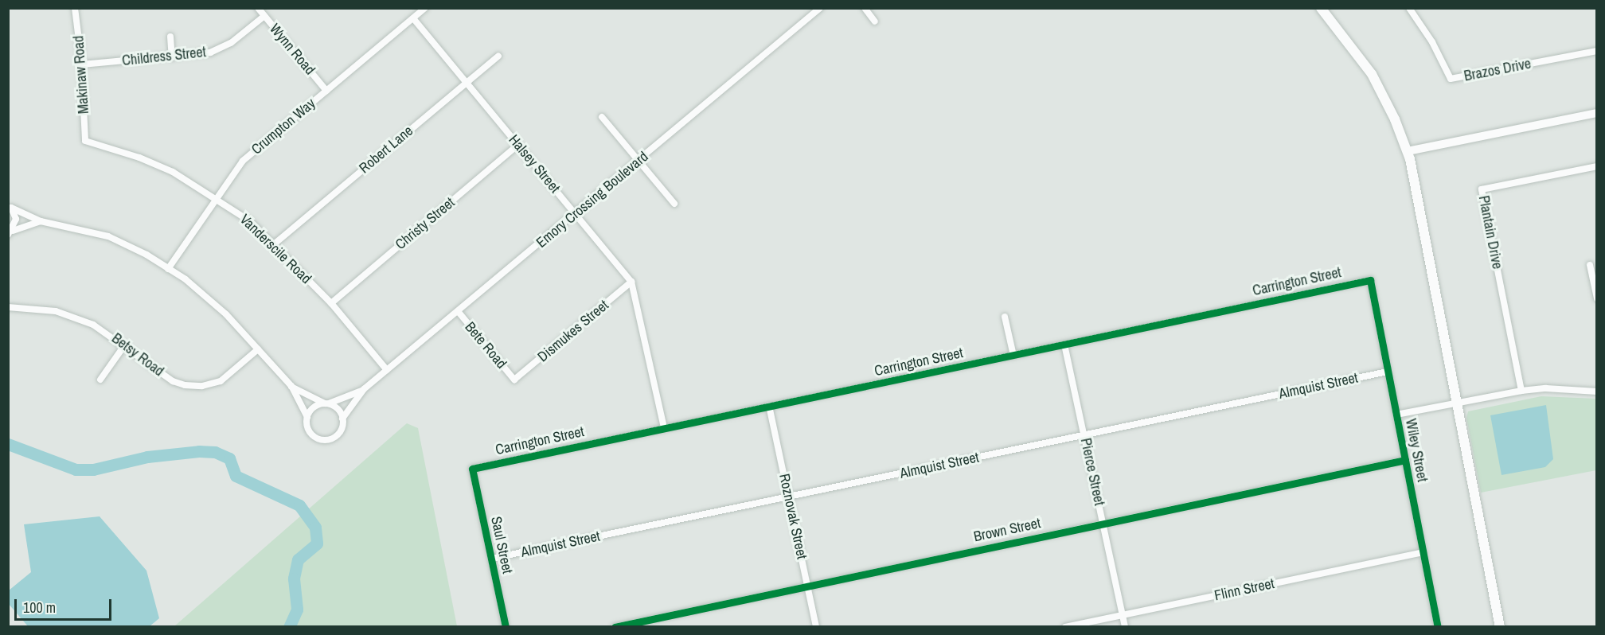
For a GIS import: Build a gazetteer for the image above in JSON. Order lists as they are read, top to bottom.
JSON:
{
  "streets": {
    "street": [
      "Wynn Road",
      "Childress Street",
      "Brazos Drive",
      "Makinaw Road",
      "Crumpton Way",
      "Robert Lane",
      "Halsey Street",
      "Emory Crossing Boulevard",
      "Christy Street",
      "Plantain Drive",
      "Vanderscile Road",
      "Carrington Street",
      "Dismukes Street",
      "Bete Road",
      "Betsy Road",
      "Almquist Street",
      "Wiley Street",
      "Pierce Street",
      "Roznovak Street",
      "Brown Street",
      "Saul Street",
      "Flinn Street"
    ]
  },
  "crossings": [
    ["Wynn Road", "Childress Street"],
    ["Wynn Road", "Crumpton Way"],
    ["Childress Street", "Makinaw Road"],
    ["Makinaw Road", "Vanderscile Road"],
    ["Crumpton Way", "Halsey Street"],
    ["Crumpton Way", "Vanderscile Road"],
    ["Robert Lane", "Halsey Street"],
    ["Robert Lane", "Vanderscile Road"],
    ["Halsey Street", "Emory Crossing Boulevard"],
    ["Halsey Street", "Christy Street"],
    ["Halsey Street", "Carrington Street"],
    ["Halsey Street", "Dismukes Street"],
    ["Emory Crossing Boulevard", "Vanderscile Road"],
    ["Emory Crossing Boulevard", "Bete Road"],
    ["Christy Street", "Vanderscile Road"],
    ["Carrington Street", "Wiley Street"],
    ["Carrington Street", "Pierce Street"],
    ["Carrington Street", "Roznovak Street"],
    ["Carrington Street", "Saul Street"],
    ["Dismukes Street", "Bete Road"],
    ["Almquist Street", "Wiley Street"],
    ["Almquist Street", "Pierce Street"],
    ["Almquist Street", "Roznovak Street"],
    ["Almquist Street", "Saul Street"],
    ["Wiley Street", "Brown Street"],
    ["Wiley Street", "Flinn Street"],
    ["Pierce Street", "Brown Street"],
    ["Pierce Street", "Flinn Street"],
    ["Roznovak Street", "Brown Street"]
  ],
  "scale_bar": "100 m"
}
